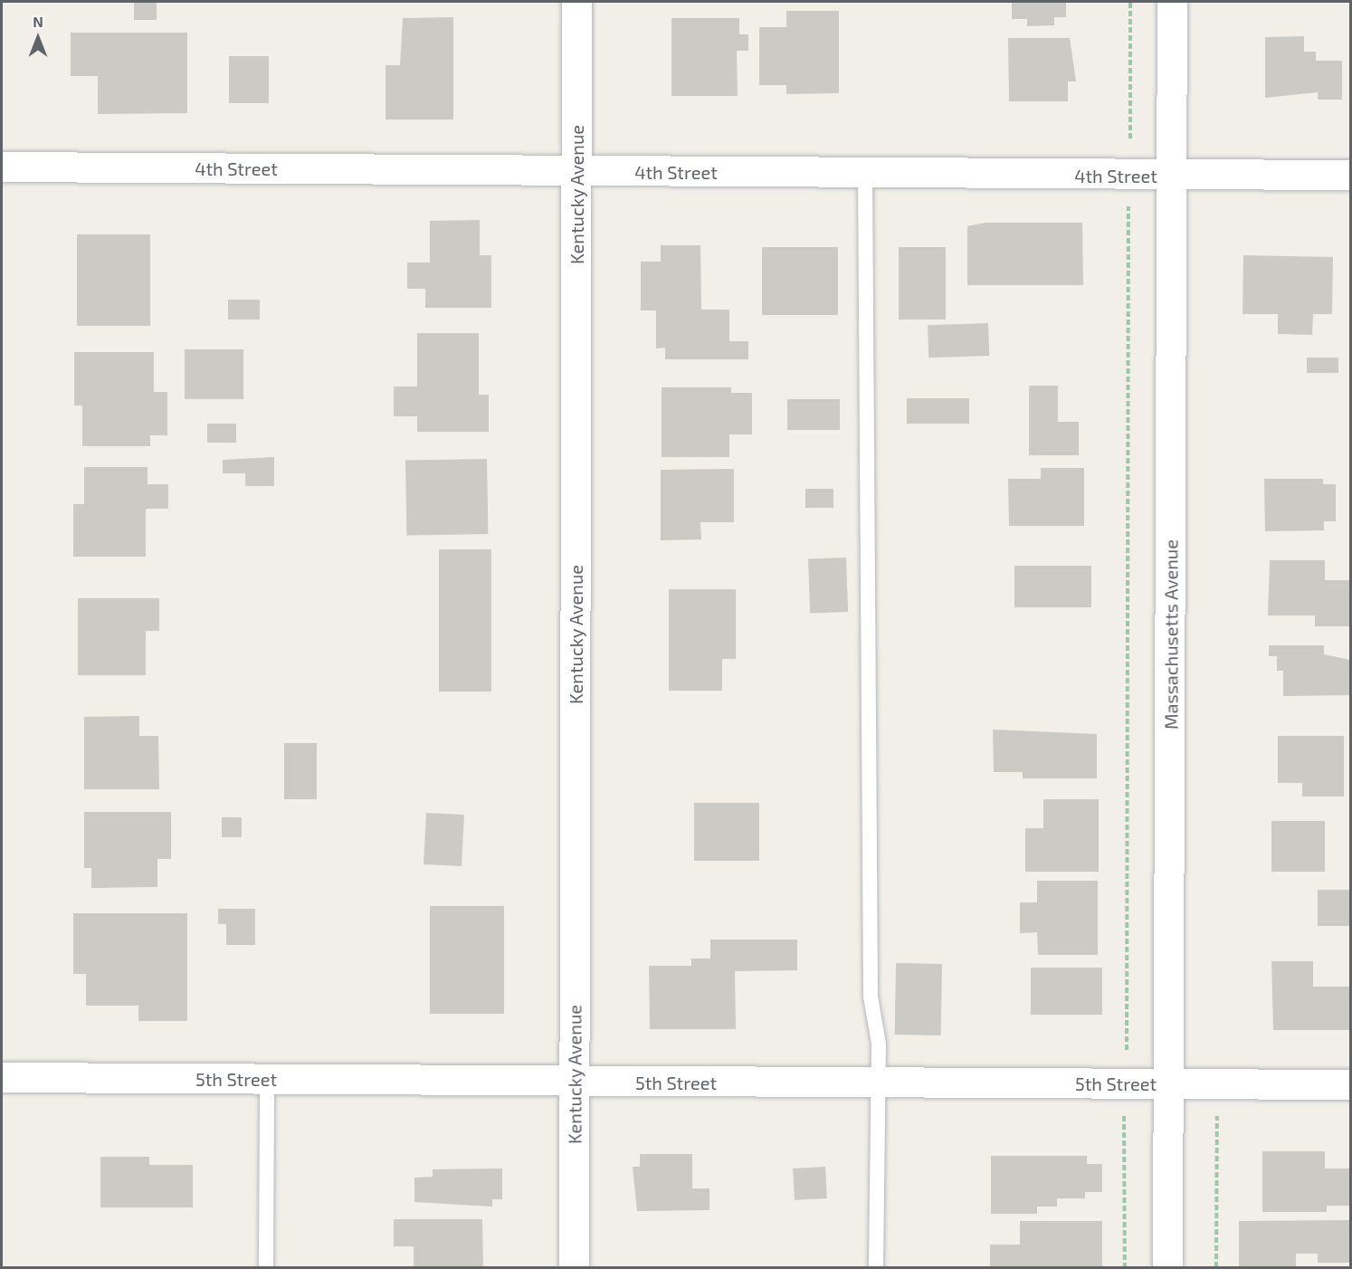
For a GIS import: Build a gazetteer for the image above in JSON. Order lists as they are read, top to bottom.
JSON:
{
  "streets": {
    "street": [
      "4th Street",
      "Kentucky Avenue",
      "Massachusetts Avenue",
      "5th Street"
    ]
  },
  "crossings": [
    ["4th Street", "Kentucky Avenue"],
    ["4th Street", "Massachusetts Avenue"],
    ["Kentucky Avenue", "5th Street"],
    ["Massachusetts Avenue", "5th Street"]
  ],
  "north": "top"
}
